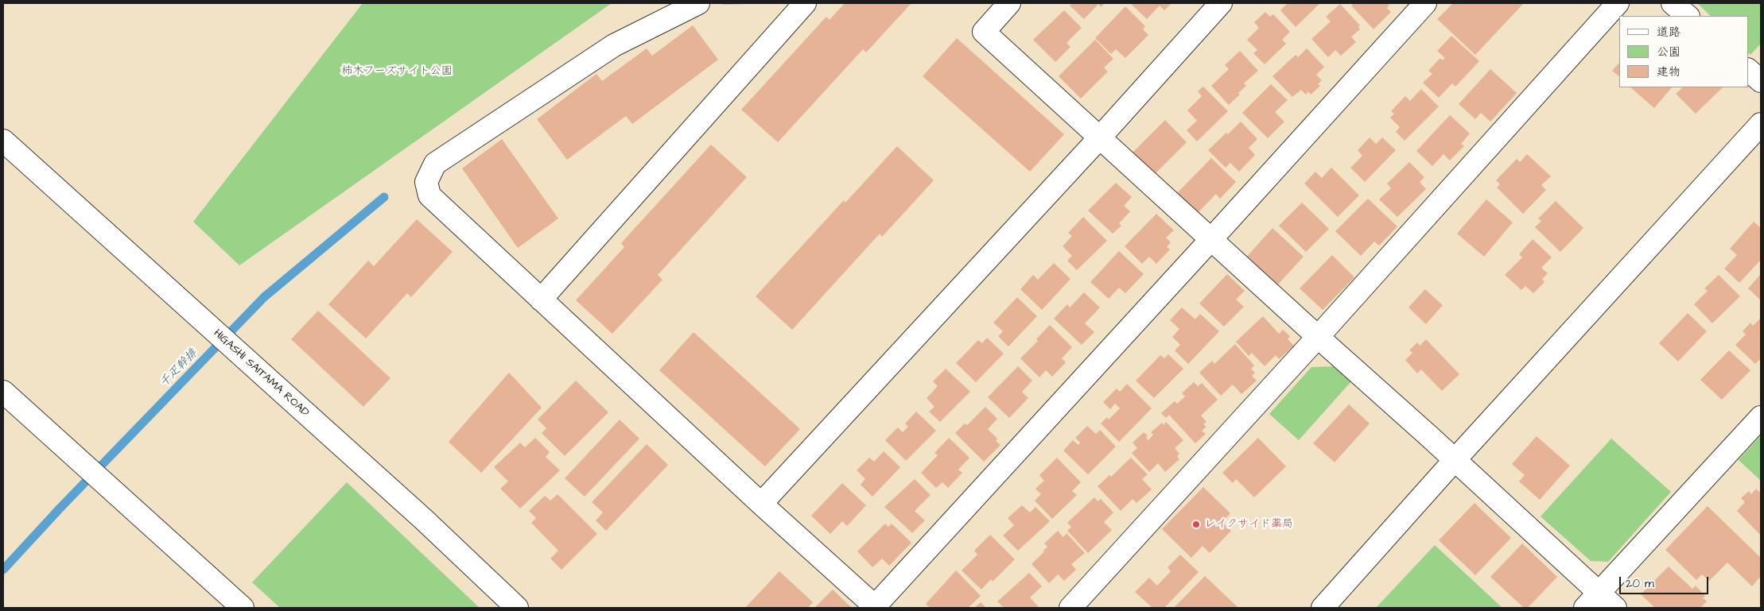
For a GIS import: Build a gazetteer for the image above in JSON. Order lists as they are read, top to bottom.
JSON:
{
  "streets": {
    "main road": ["HIGASHI SAITAMA ROAD"]
  },
  "water": ["千疋幹排"],
  "parks": ["柿木フーズサイト公園"],
  "places": ["レイクサイド薬局"],
  "legend": ["道路", "公園", "建物"],
  "scale_bar": "20 m"
}
